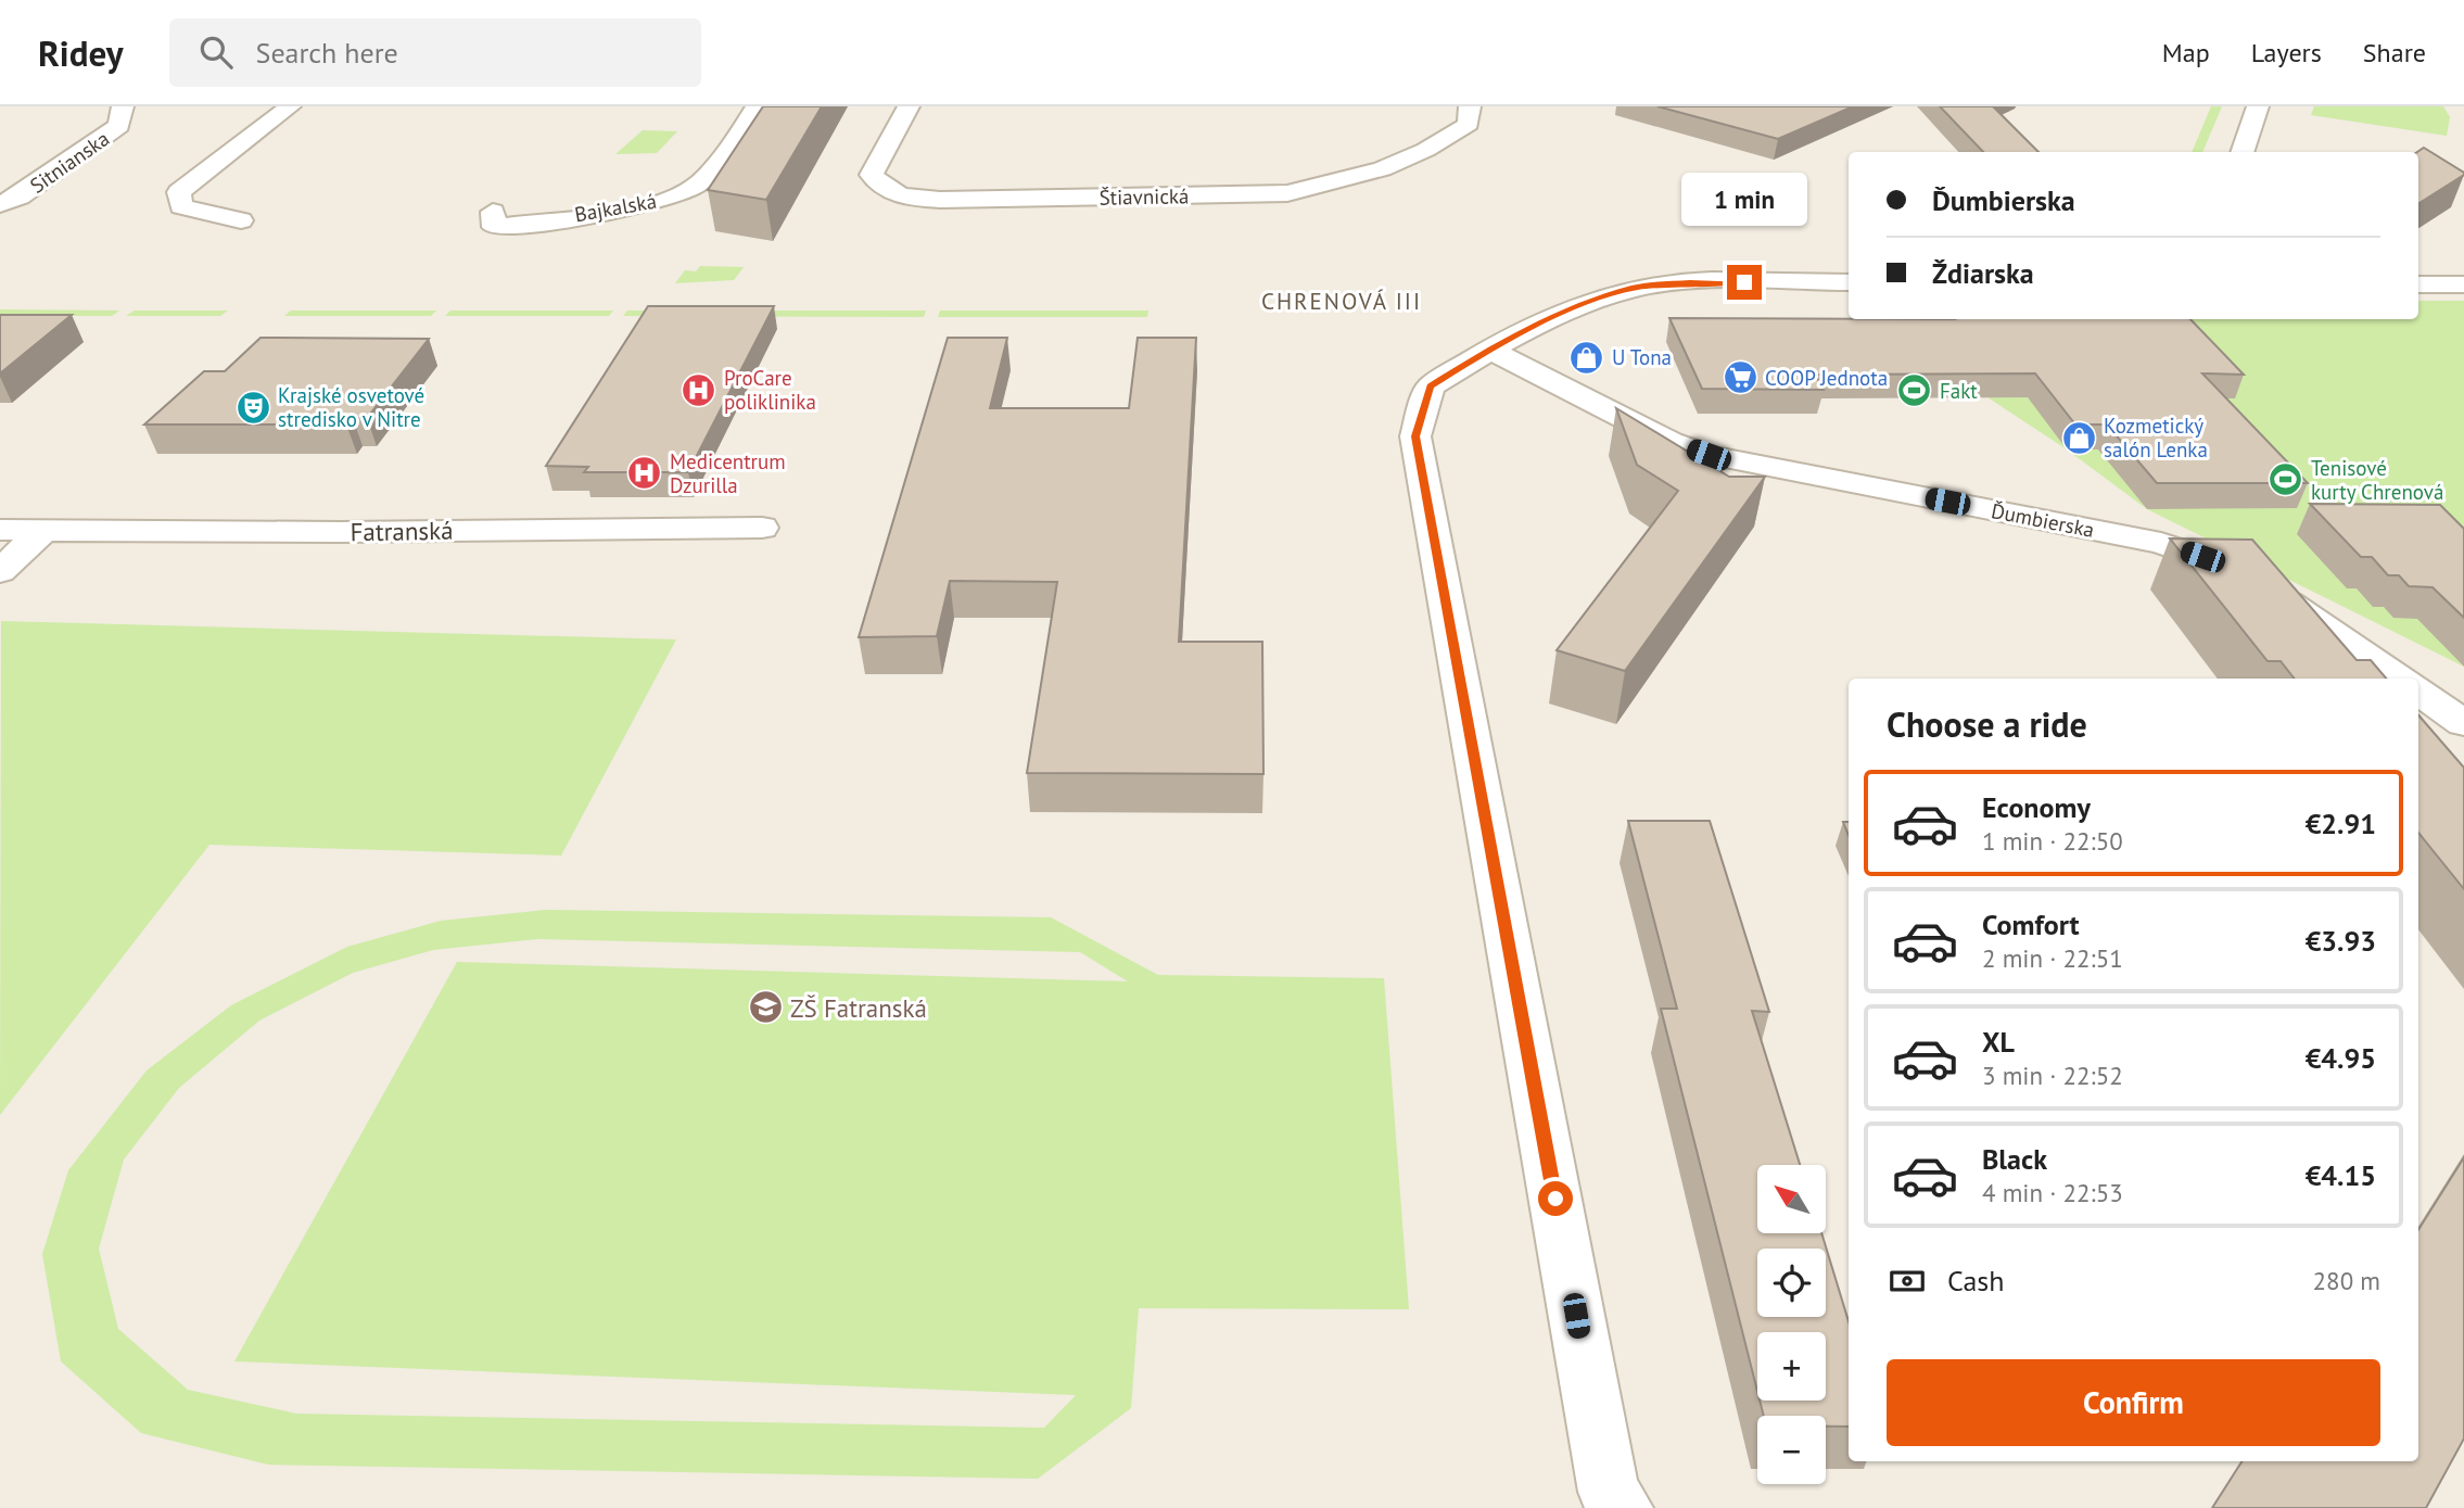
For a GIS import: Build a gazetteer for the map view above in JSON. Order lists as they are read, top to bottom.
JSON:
{
  "streets": {
    "street": [
      "Sitnianska",
      "Štiavnická",
      "Bajkalská",
      "Ďumbierska",
      "Fatranská"
    ]
  },
  "districts": ["CHRENOVÁ III"],
  "places": {
    "shop": ["U Tona", "Kozmetický salón Lenka"],
    "supermarket": ["COOP Jednota"],
    "hospital": ["ProCare poliklinika", "Medicentrum Dzurilla"],
    "sports": ["Fakt", "Tenisové kurty Chrenová"],
    "theatre": ["Krajské osvetové stredisko v Nitre"],
    "school or university": ["ZŠ Fatranská"]
  },
  "north": "top left",
  "page": {
    "header": "Ridey",
    "search": "Search here",
    "nav": ["Map", "Layers", "Share"],
    "banner": ["Ďumbierska", "Ždiarska"],
    "bubble": "1 min",
    "heading": "Choose a ride",
    "list": [
      {
        "name": "Economy",
        "note": "1 min · 22:50",
        "value": "€2.91"
      },
      {
        "name": "Comfort",
        "note": "2 min · 22:51",
        "value": "€3.93"
      },
      {
        "name": "XL",
        "note": "3 min · 22:52",
        "value": "€4.95"
      },
      {
        "name": "Black",
        "note": "4 min · 22:53",
        "value": "€4.15"
      }
    ],
    "map_buttons": ["+", "−"],
    "pay": ["Cash", "280 m"],
    "buttons": "Confirm"
  }
}
